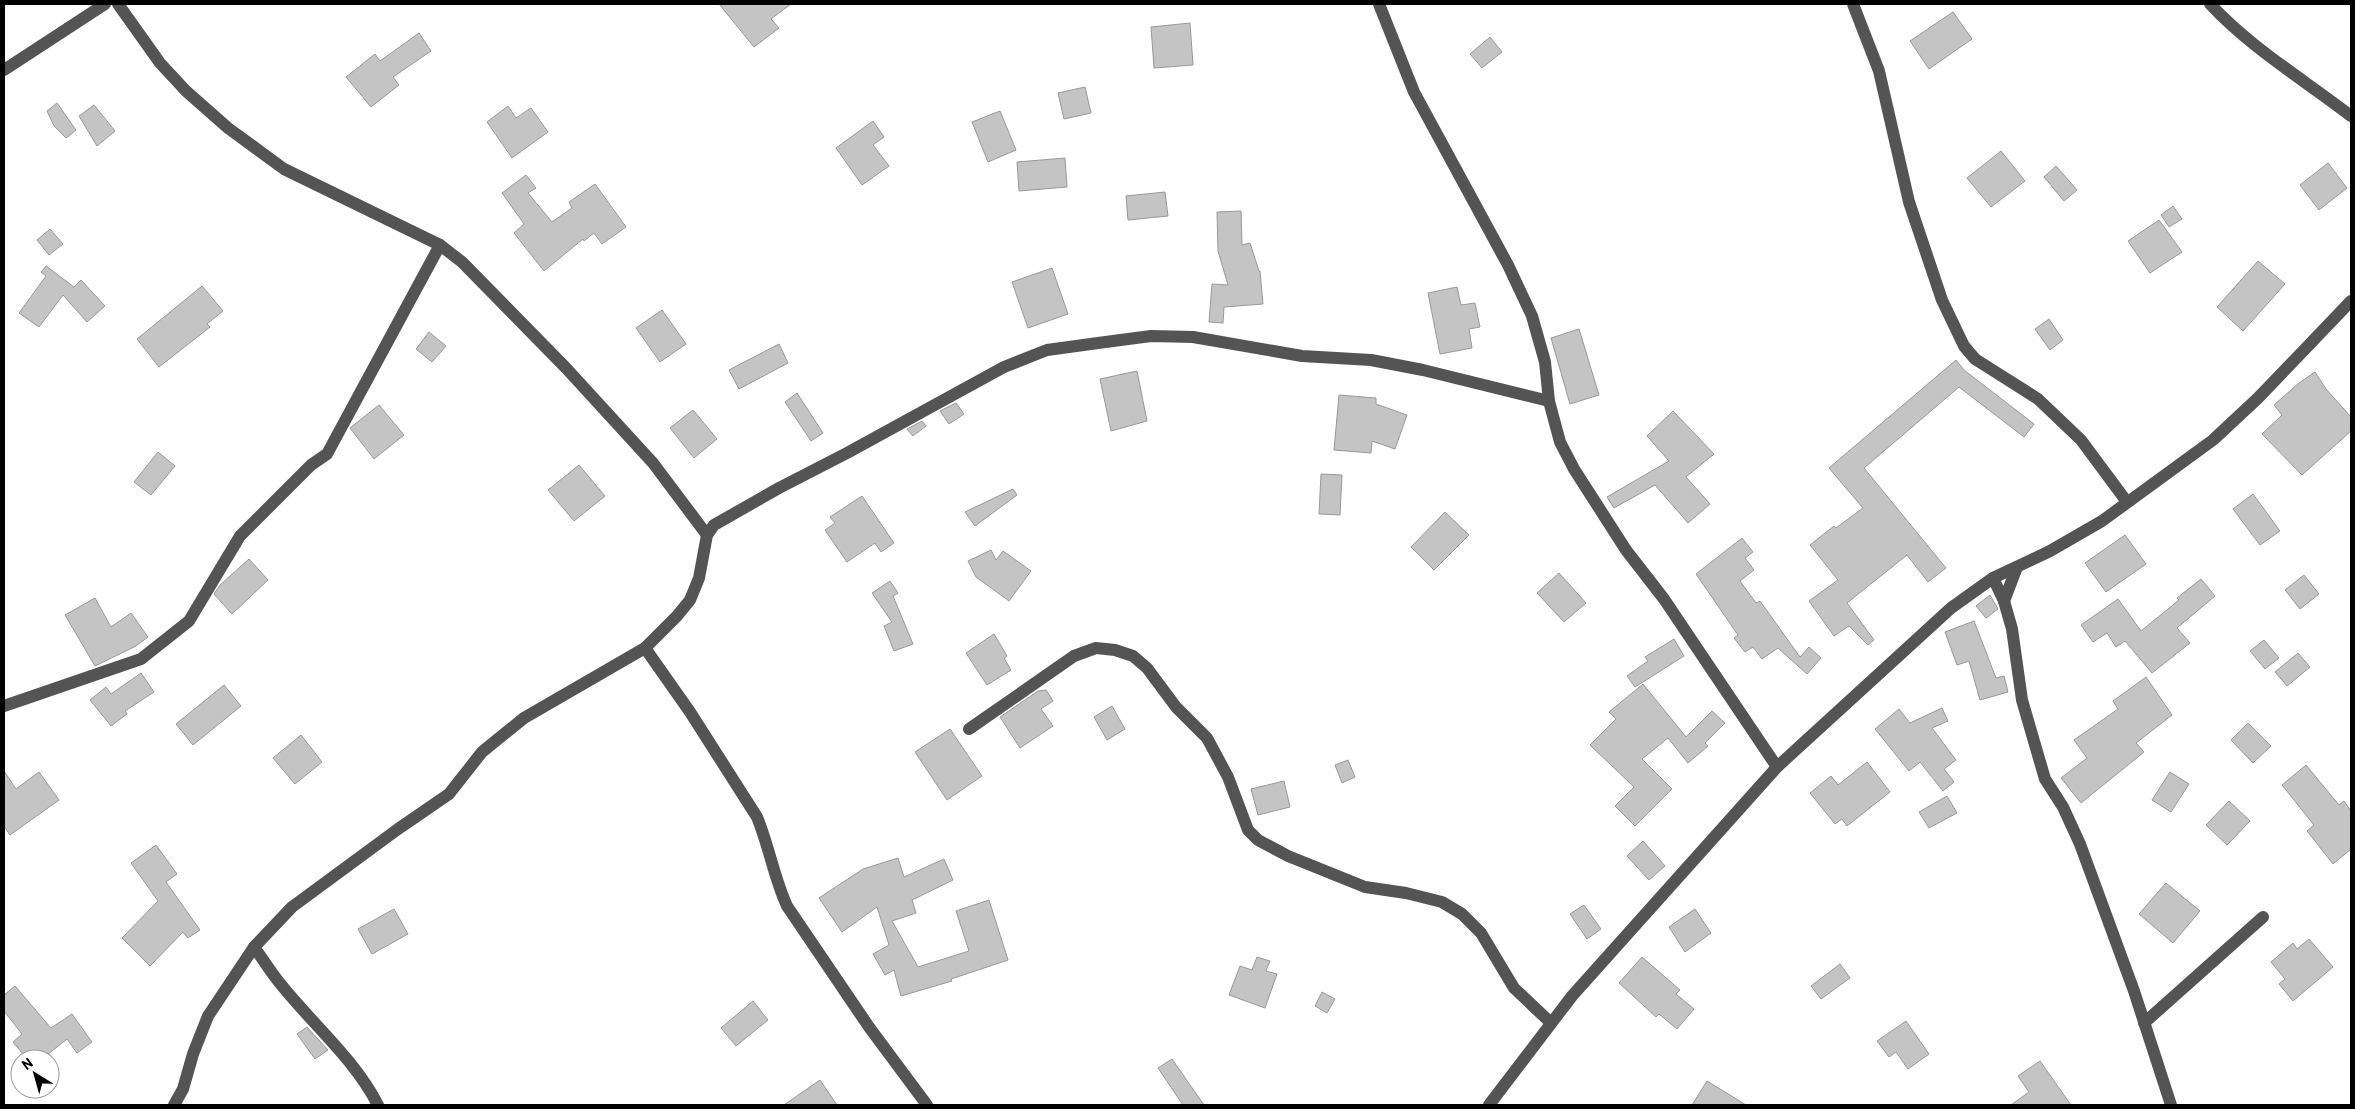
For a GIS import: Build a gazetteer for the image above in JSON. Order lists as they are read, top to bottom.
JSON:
{
  "north": "top left"
}
